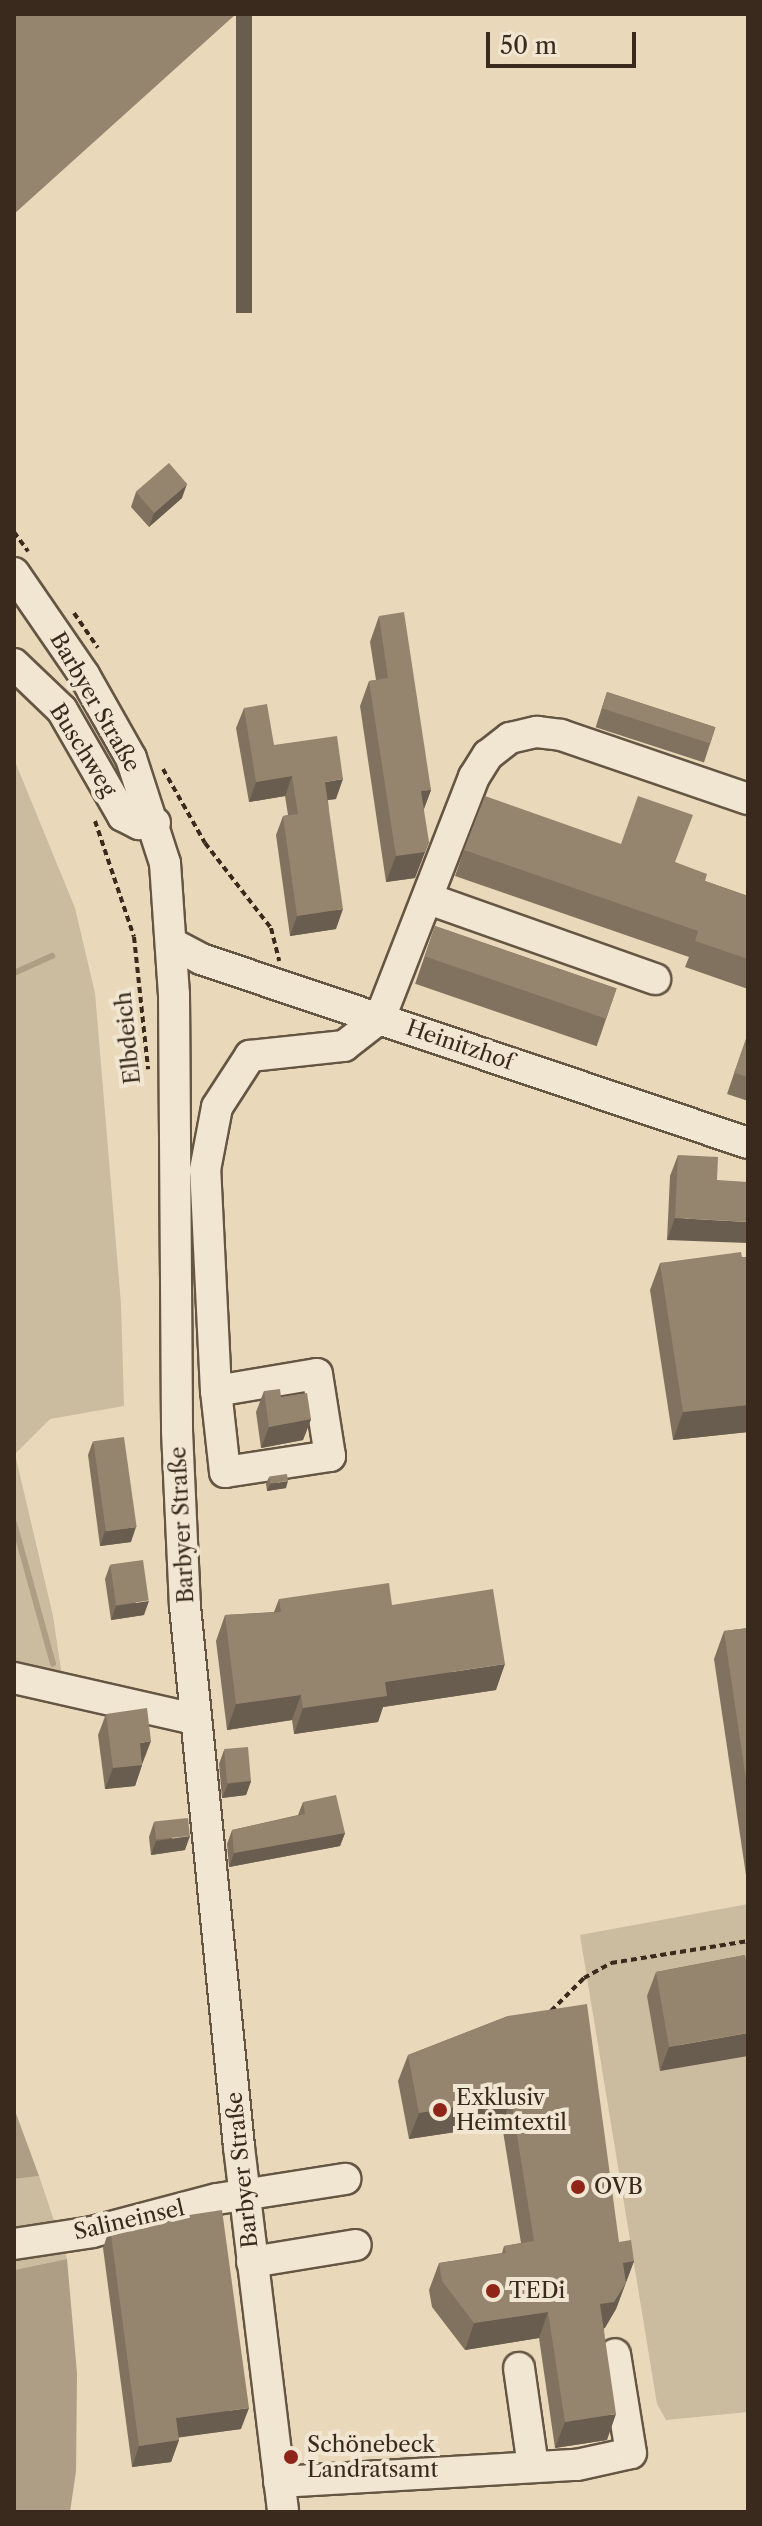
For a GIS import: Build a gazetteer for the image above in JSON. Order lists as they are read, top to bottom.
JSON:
{
  "streets": {
    "street": [
      "Barbyer Straße",
      "Buschweg",
      "Heinitzhof",
      "Salineinsel"
    ],
    "path": ["Elbdeich"]
  },
  "crossings": [
    ["Barbyer Straße", "Buschweg"],
    ["Barbyer Straße", "Heinitzhof"],
    ["Barbyer Straße", "Salineinsel"]
  ],
  "places": [
    "Exklusiv Heimtextil",
    "OVB",
    "TEDi",
    "Schönebeck Landratsamt"
  ],
  "scale_bar": "50 m"
}
